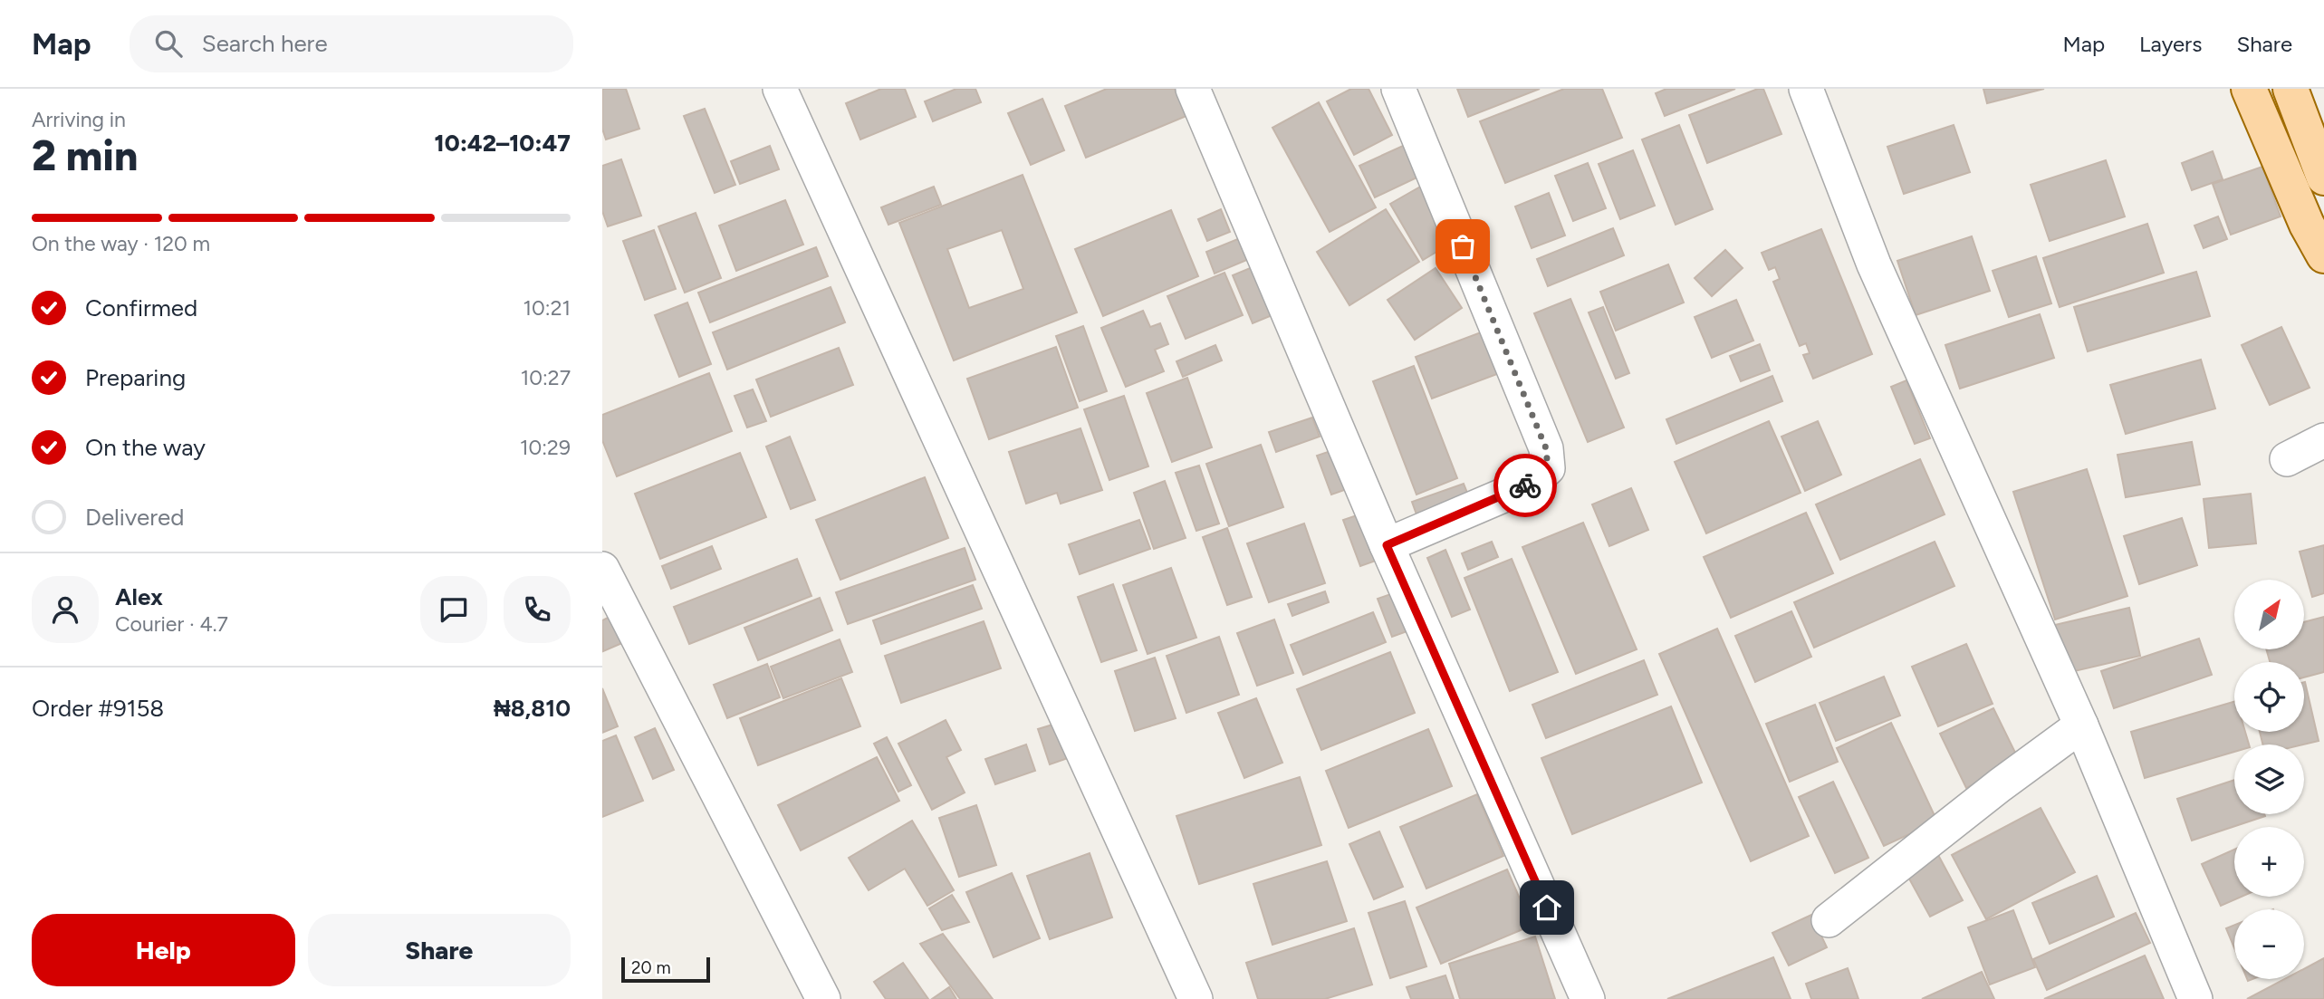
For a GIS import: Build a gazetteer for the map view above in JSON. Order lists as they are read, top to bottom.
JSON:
{
  "scale_bar": "20 m",
  "north": "top right",
  "page": {
    "header": "Map",
    "search": "Search here",
    "nav": ["Map", "Layers", "Share"],
    "heading": ["2 min", "Arriving in", "10:42–10:47"],
    "panel": [
      "Alex",
      "Courier · 4.7",
      "Order #9158",
      "₦8,810"
    ],
    "bar": "On the way · 120 m",
    "list": [
      ["Confirmed", "10:21"],
      ["Preparing", "10:27"],
      ["On the way", "10:29"],
      "Delivered"
    ],
    "map_buttons": ["+", "−"],
    "buttons": ["Help", "Share"],
    "scale": "20 m"
  }
}
